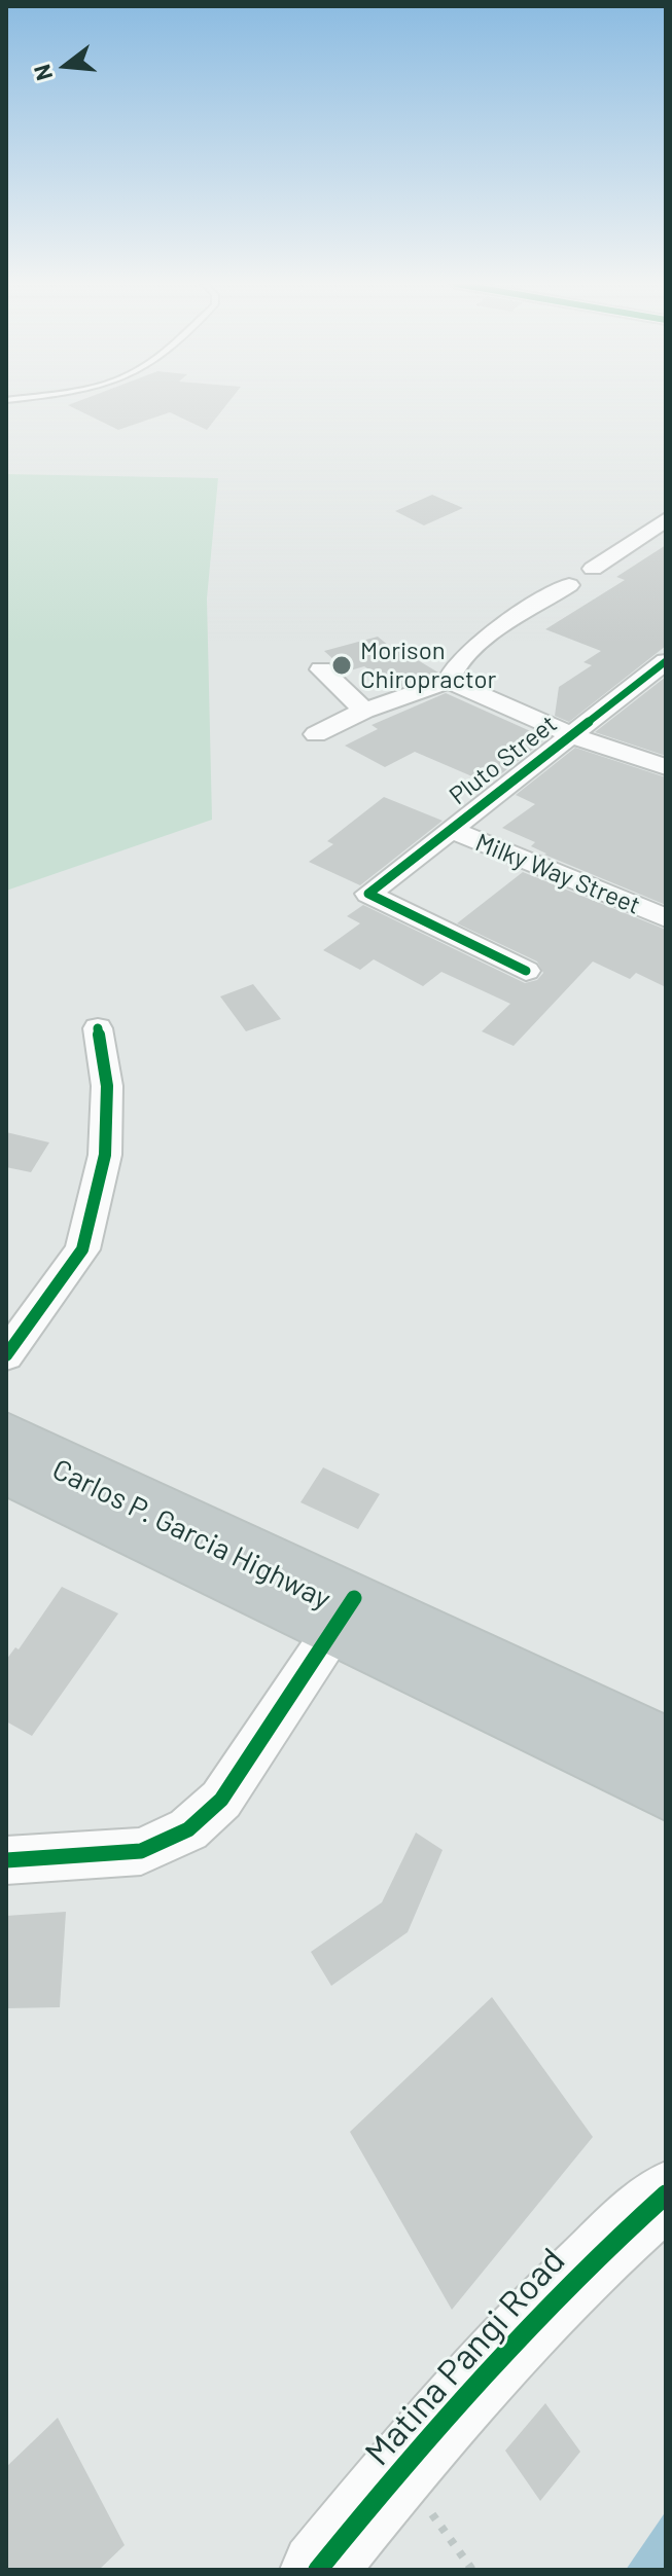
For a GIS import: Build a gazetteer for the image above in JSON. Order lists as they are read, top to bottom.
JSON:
{
  "streets": {
    "highway": ["Carlos P. Garcia Highway"],
    "street": ["Pluto Street", "Milky Way Street", "Matina Pangi Road"]
  },
  "crossings": [
    ["Pluto Street", "Milky Way Street"]
  ],
  "places": ["Morison Chiropractor"],
  "north": "left"
}
